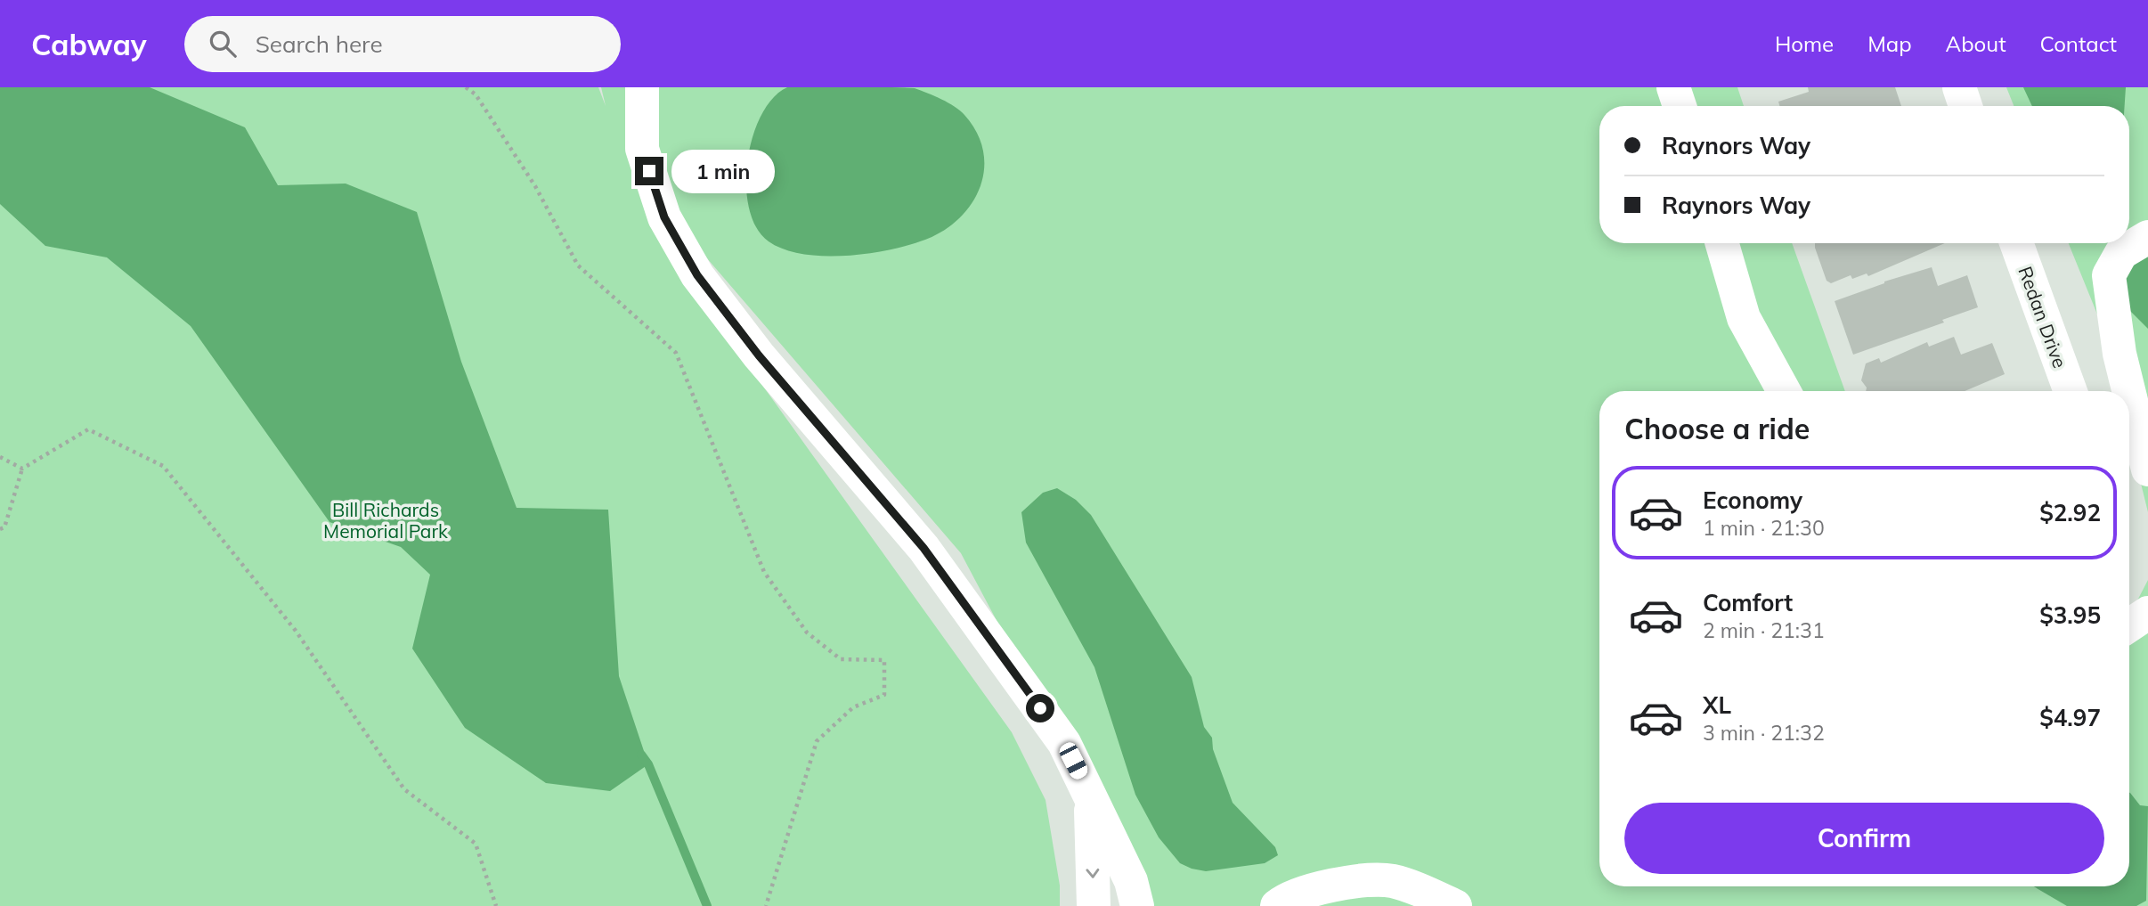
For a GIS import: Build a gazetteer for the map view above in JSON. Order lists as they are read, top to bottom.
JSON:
{
  "streets": {
    "street": ["Redan Drive"]
  },
  "parks": ["Bill Richards Memorial Park"],
  "page": {
    "header": "Cabway",
    "search": "Search here",
    "nav": [
      "Home",
      "Map",
      "About",
      "Contact"
    ],
    "banner": ["Raynors Way", "Raynors Way"],
    "bubble": "1 min",
    "heading": "Choose a ride",
    "list": [
      {
        "name": "Economy",
        "note": "1 min · 21:30",
        "value": "$2.92"
      },
      {
        "name": "Comfort",
        "note": "2 min · 21:31",
        "value": "$3.95"
      },
      {
        "name": "XL",
        "note": "3 min · 21:32",
        "value": "$4.97"
      }
    ],
    "buttons": "Confirm"
  }
}
